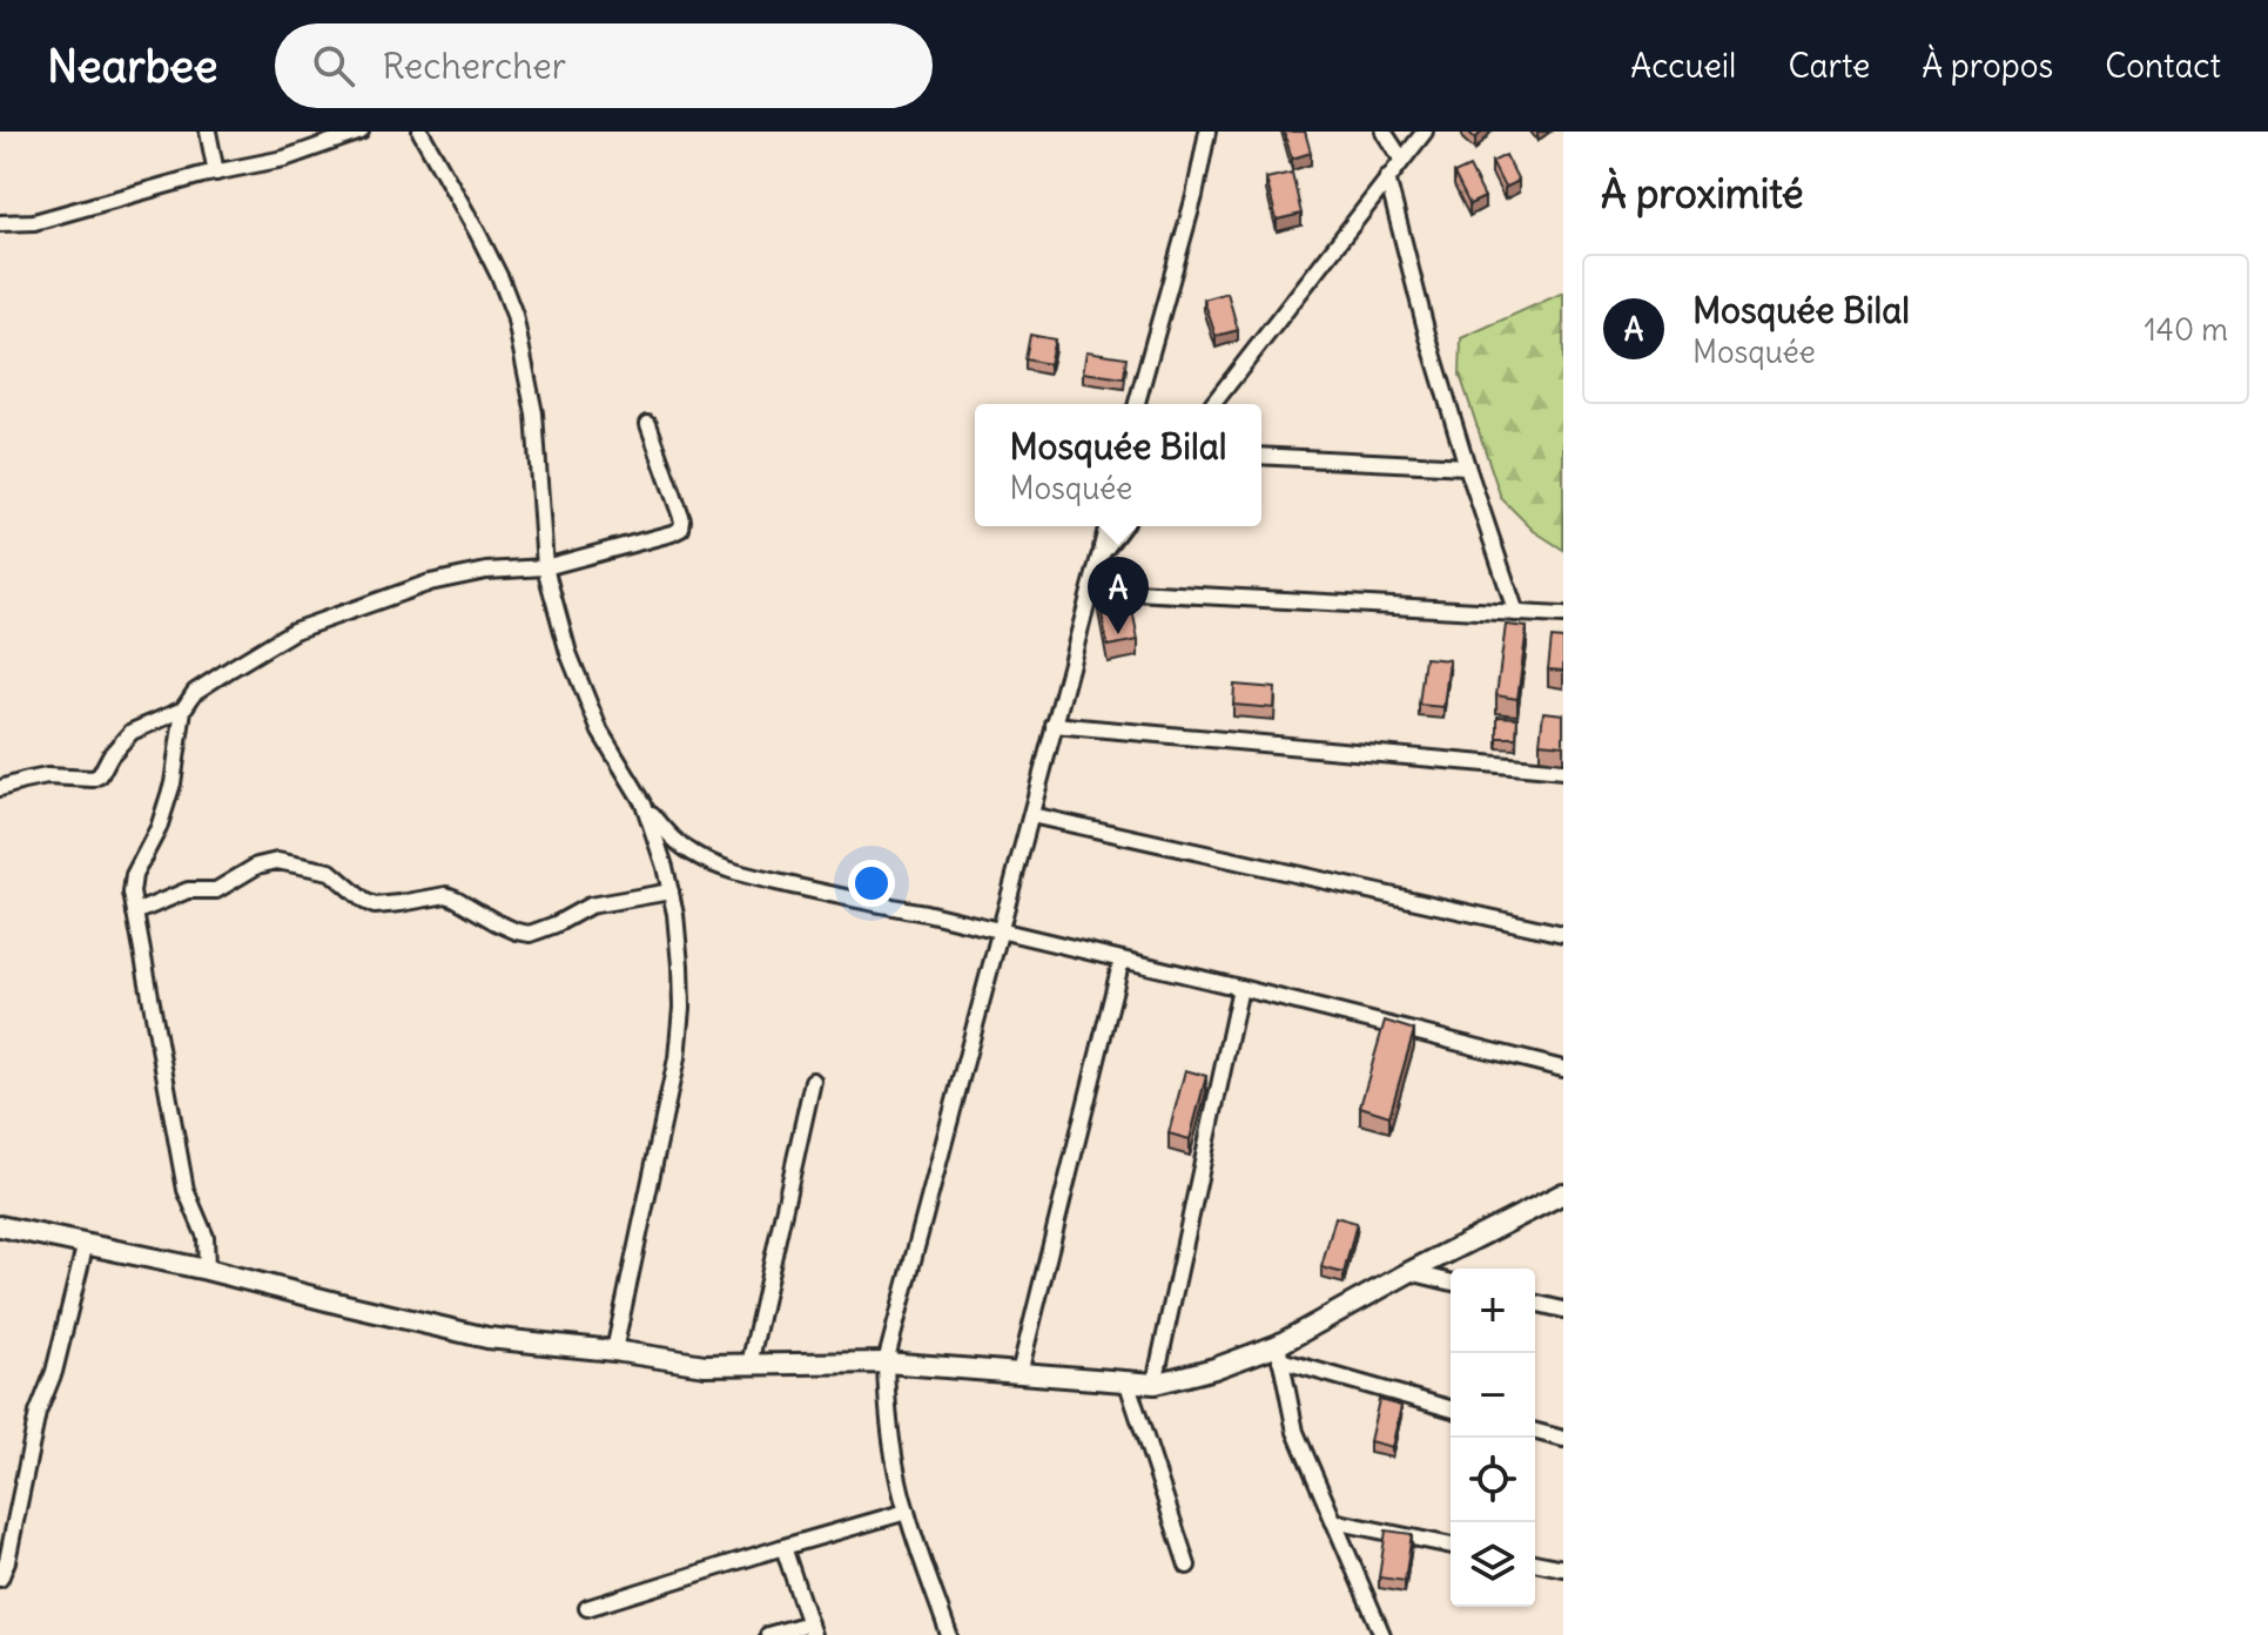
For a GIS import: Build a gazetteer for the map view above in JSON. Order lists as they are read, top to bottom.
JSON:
{
  "page": {
    "header": "Nearbee",
    "search": "Rechercher",
    "nav": [
      "Accueil",
      "Carte",
      "À propos",
      "Contact"
    ],
    "heading": "À proximité",
    "list": [
      {
        "mark": "A",
        "name": "Mosquée Bilal",
        "note": "Mosquée",
        "value": "140 m"
      }
    ],
    "popup": ["Mosquée Bilal", "Mosquée"],
    "pins": "A",
    "map_buttons": ["+", "−"]
  }
}
